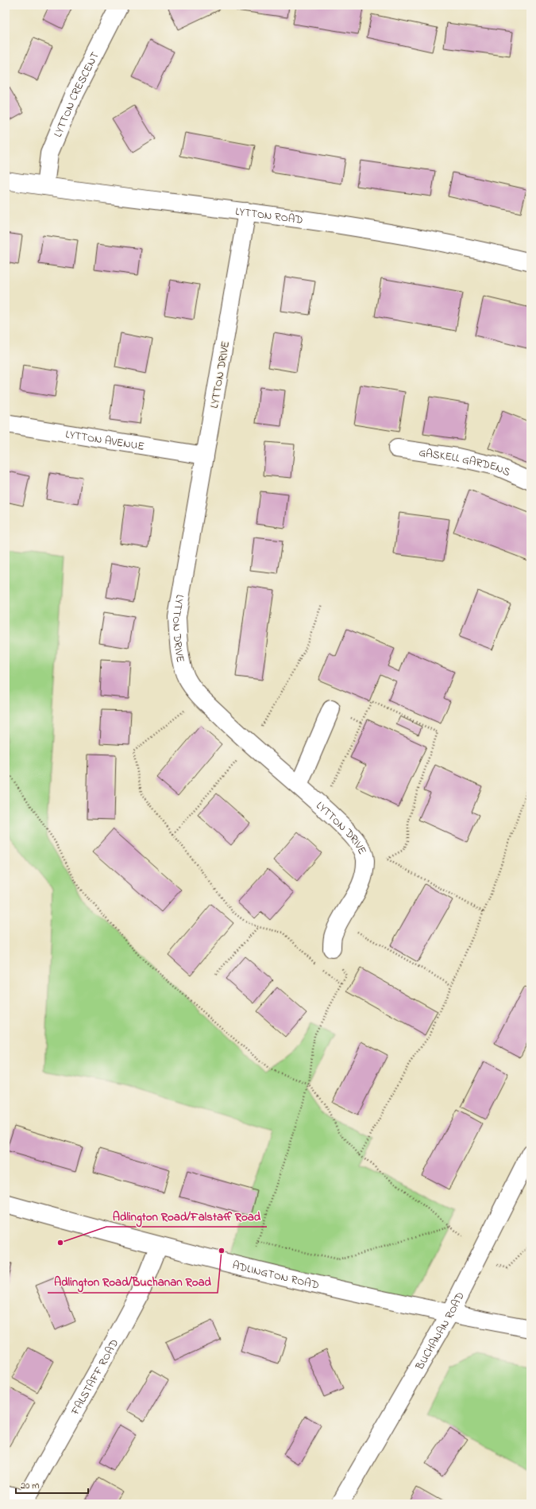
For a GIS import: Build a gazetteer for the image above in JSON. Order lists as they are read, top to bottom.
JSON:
{
  "streets": {
    "street": [
      "LYTTON CRESCENT",
      "LYTTON ROAD",
      "LYTTON DRIVE",
      "LYTTON AVENUE",
      "GASKELL GARDENS",
      "ADLINGTON ROAD",
      "BUCHANAN ROAD",
      "FALSTAFF ROAD"
    ]
  },
  "crossings": [
    ["LYTTON CRESCENT", "LYTTON ROAD"],
    ["LYTTON ROAD", "LYTTON DRIVE"],
    ["LYTTON DRIVE", "LYTTON AVENUE"],
    ["ADLINGTON ROAD", "BUCHANAN ROAD"],
    ["ADLINGTON ROAD", "FALSTAFF ROAD"]
  ],
  "places": ["Adlington Road/Falstaff Road", "Adlington Road/Buchanan Road"],
  "scale_bar": "20 m"
}
